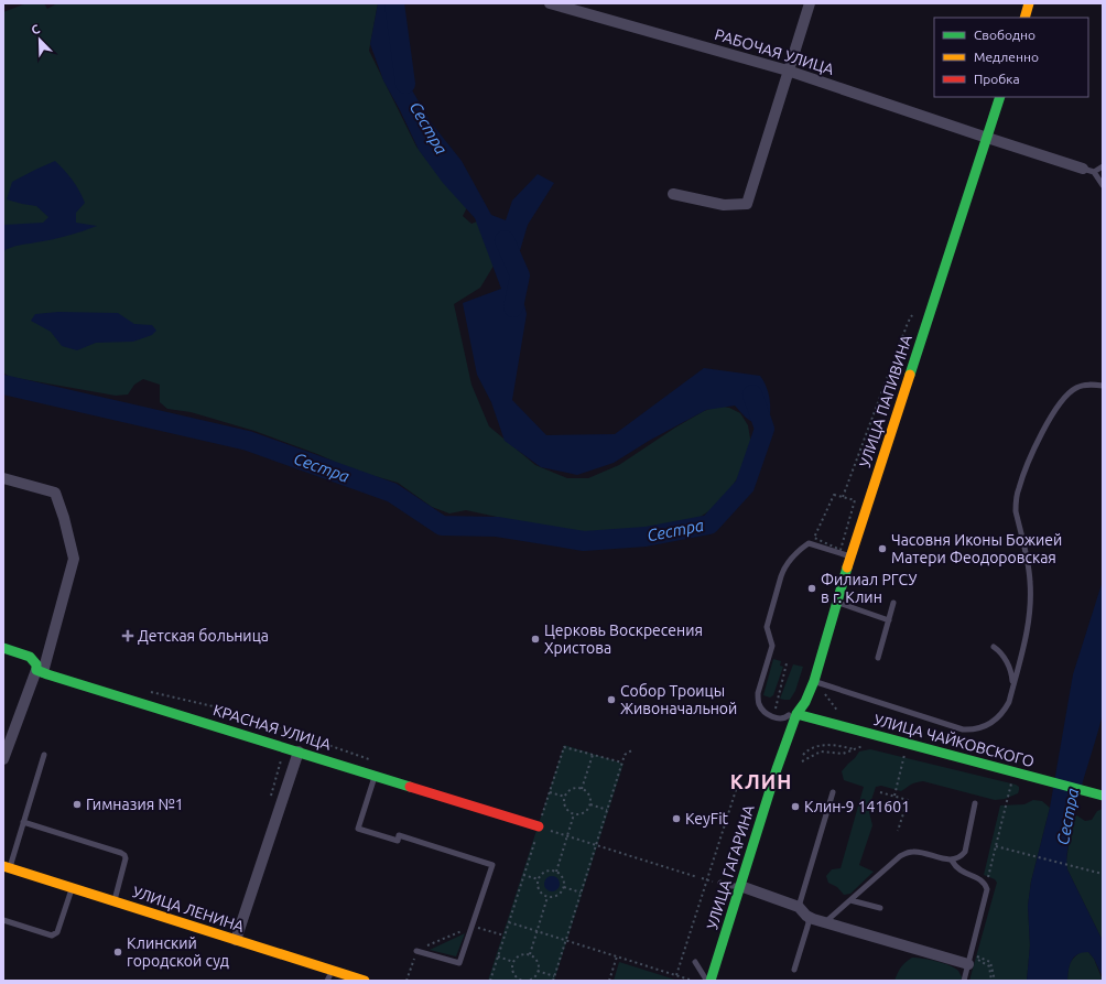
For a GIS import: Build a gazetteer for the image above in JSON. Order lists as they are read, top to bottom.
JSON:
{
  "streets": {
    "main road": [
      "УЛИЦА ПАПИВИНА",
      "КРАСНАЯ УЛИЦА",
      "УЛИЦА ЧАЙКОВСКОГО",
      "УЛИЦА ГАГАРИНА",
      "УЛИЦА ЛЕНИНА"
    ],
    "street": ["РАБОЧАЯ УЛИЦА"]
  },
  "crossings": [
    ["РАБОЧАЯ УЛИЦА", "УЛИЦА ПАПИВИНА"],
    ["УЛИЦА ПАПИВИНА", "УЛИЦА ЧАЙКОВСКОГО"],
    ["УЛИЦА ПАПИВИНА", "УЛИЦА ГАГАРИНА"],
    ["УЛИЦА ЧАЙКОВСКОГО", "УЛИЦА ГАГАРИНА"]
  ],
  "districts": ["КЛИН"],
  "water": ["Сестра"],
  "places": {
    "other": [
      "Часовня Иконы Божией Матери Феодоровская",
      "Филиал РГСУ в г. Клин",
      "Церковь Воскресения Христова",
      "Собор Троицы Живоначальной",
      "Гимназия №1",
      "Клин-9 141601",
      "KeyFit",
      "Клинский городской суд"
    ],
    "health": ["Детская больница"]
  },
  "legend": ["Свободно", "Медленно", "Пробка"],
  "north": "top left"
}
